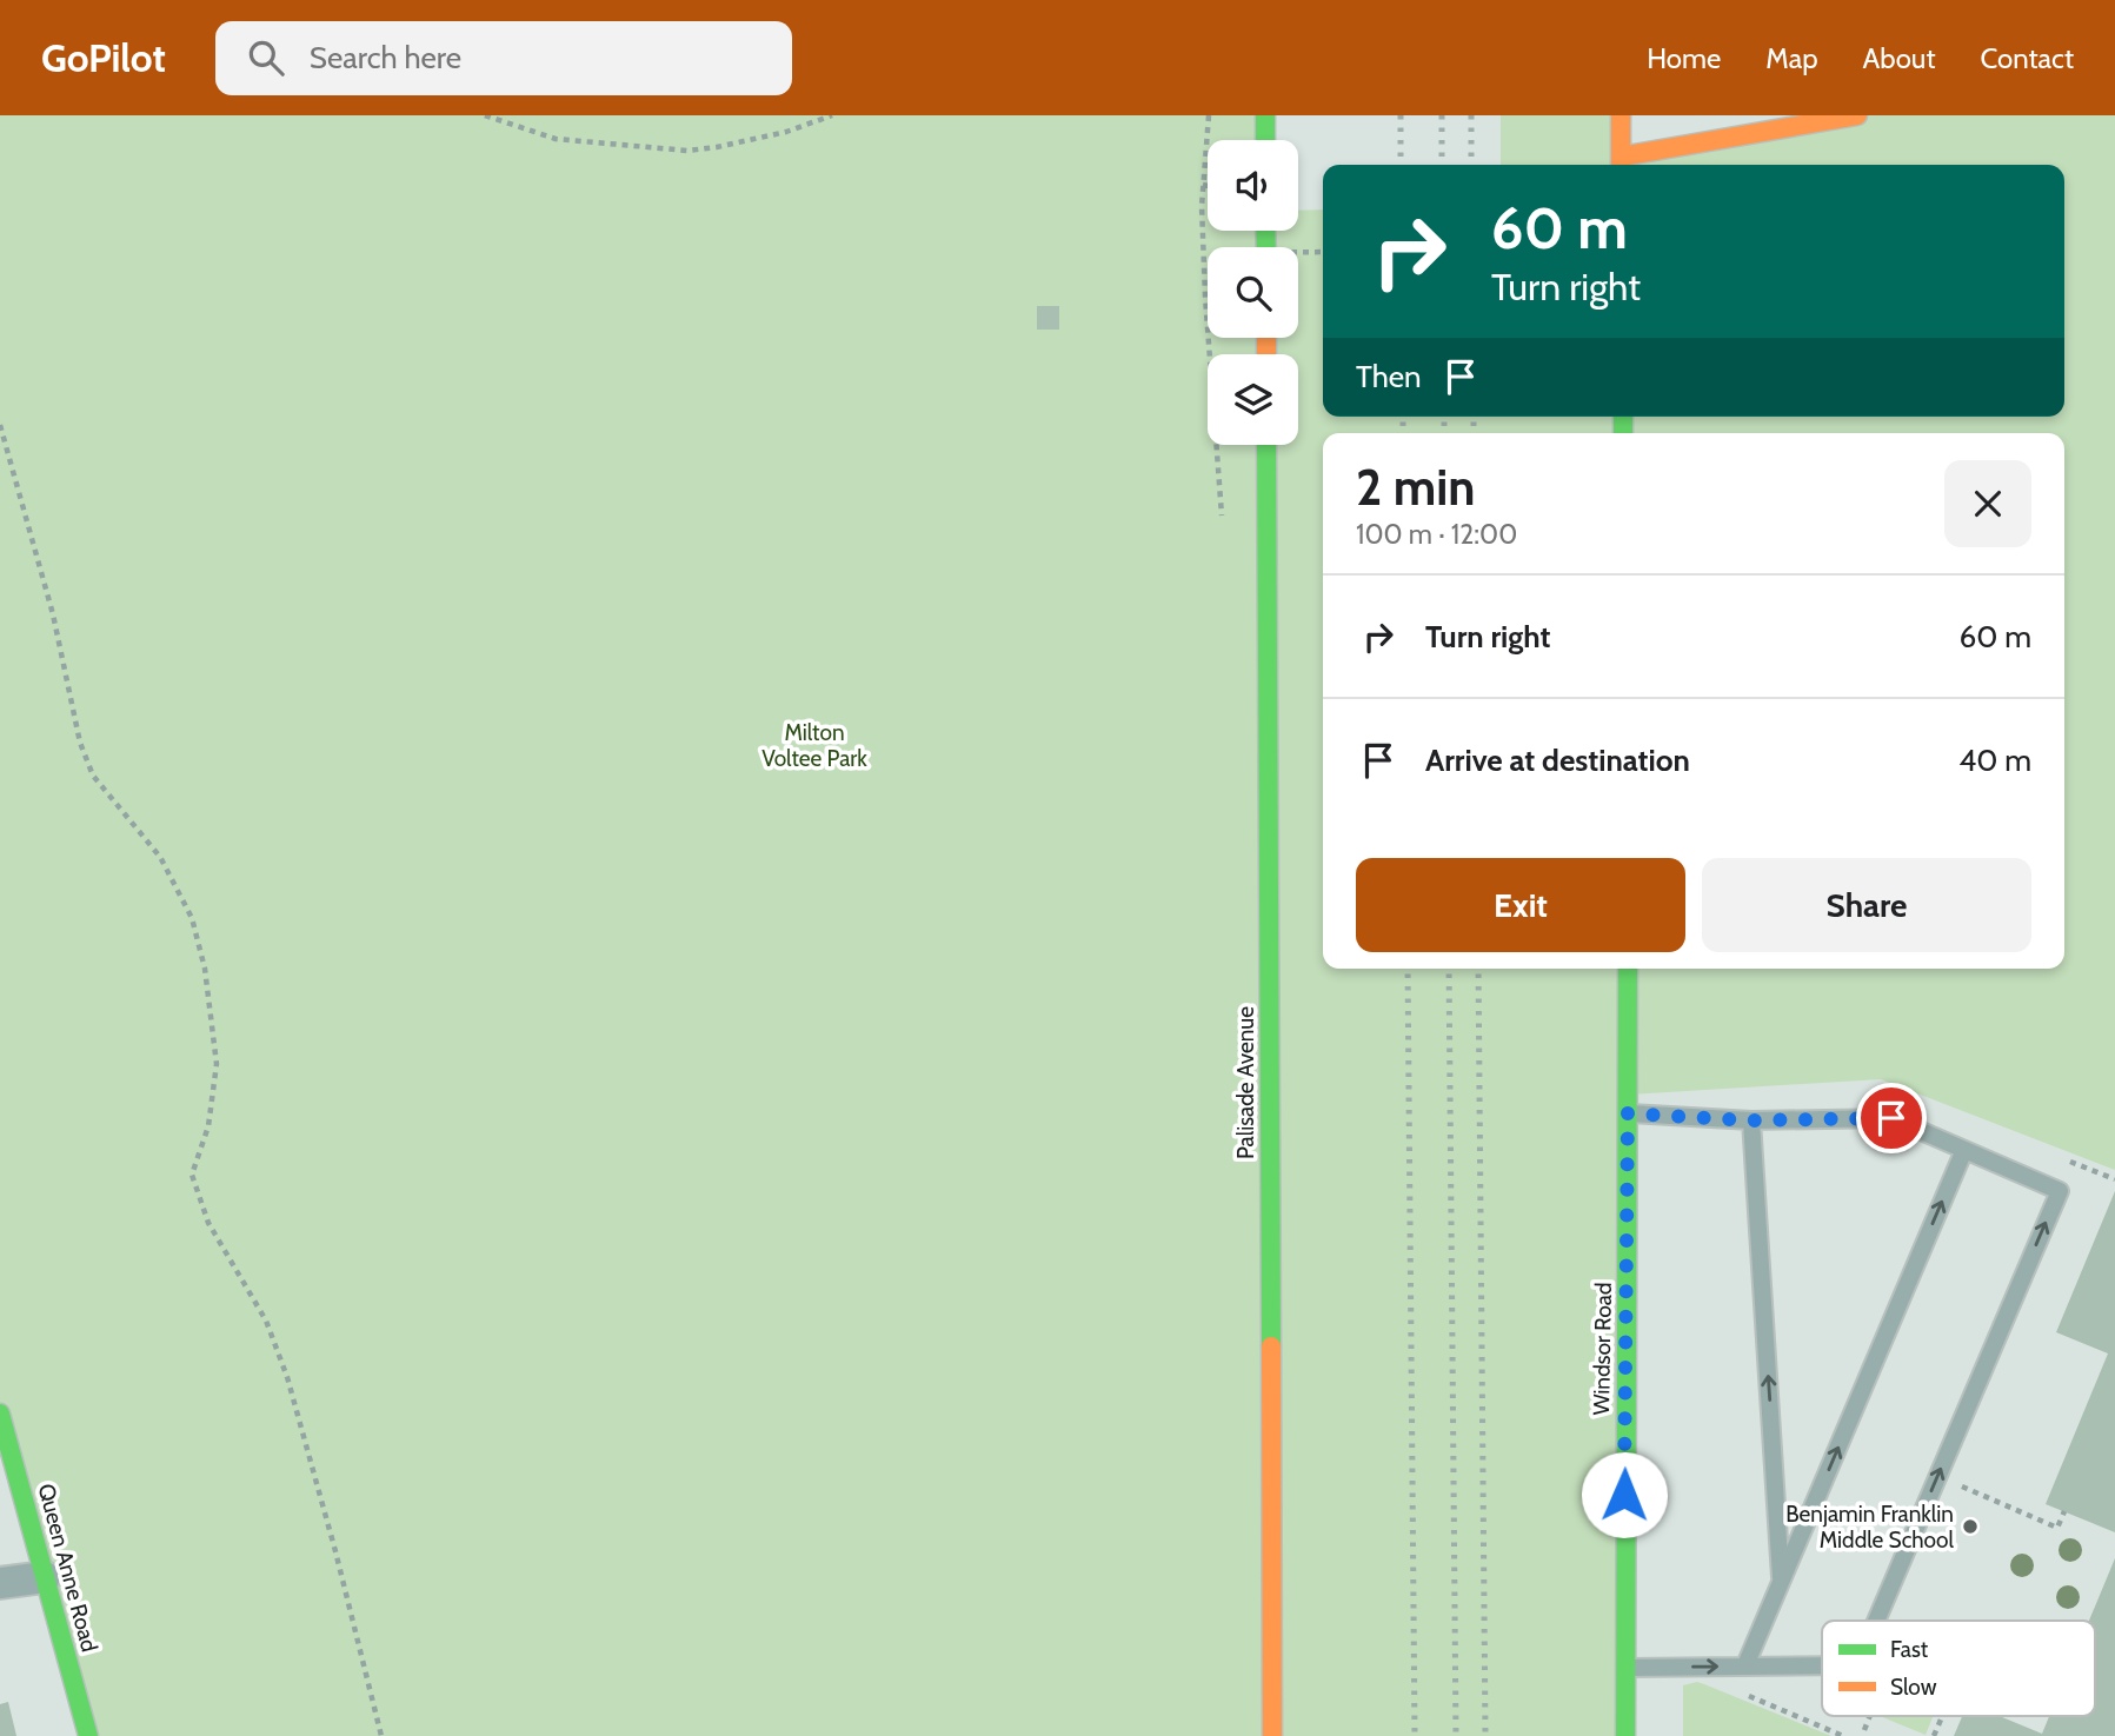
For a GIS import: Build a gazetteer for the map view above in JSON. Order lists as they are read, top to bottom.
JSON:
{
  "streets": {
    "street": ["Palisade Avenue", "Windsor Road", "Queen Anne Road"]
  },
  "parks": ["Milton Voltee Park"],
  "places": ["Benjamin Franklin Middle School"],
  "legend": ["Fast", "Slow"],
  "page": {
    "header": "GoPilot",
    "search": "Search here",
    "nav": [
      "Home",
      "Map",
      "About",
      "Contact"
    ],
    "turn": ["60 m", "Turn right"],
    "then": "Then",
    "heading": ["2 min", "100 m · 12:00"],
    "list": [
      {
        "name": "Turn right",
        "value": "60 m"
      },
      {
        "name": "Arrive at destination",
        "value": "40 m"
      }
    ],
    "buttons": ["Exit", "Share"]
  }
}
